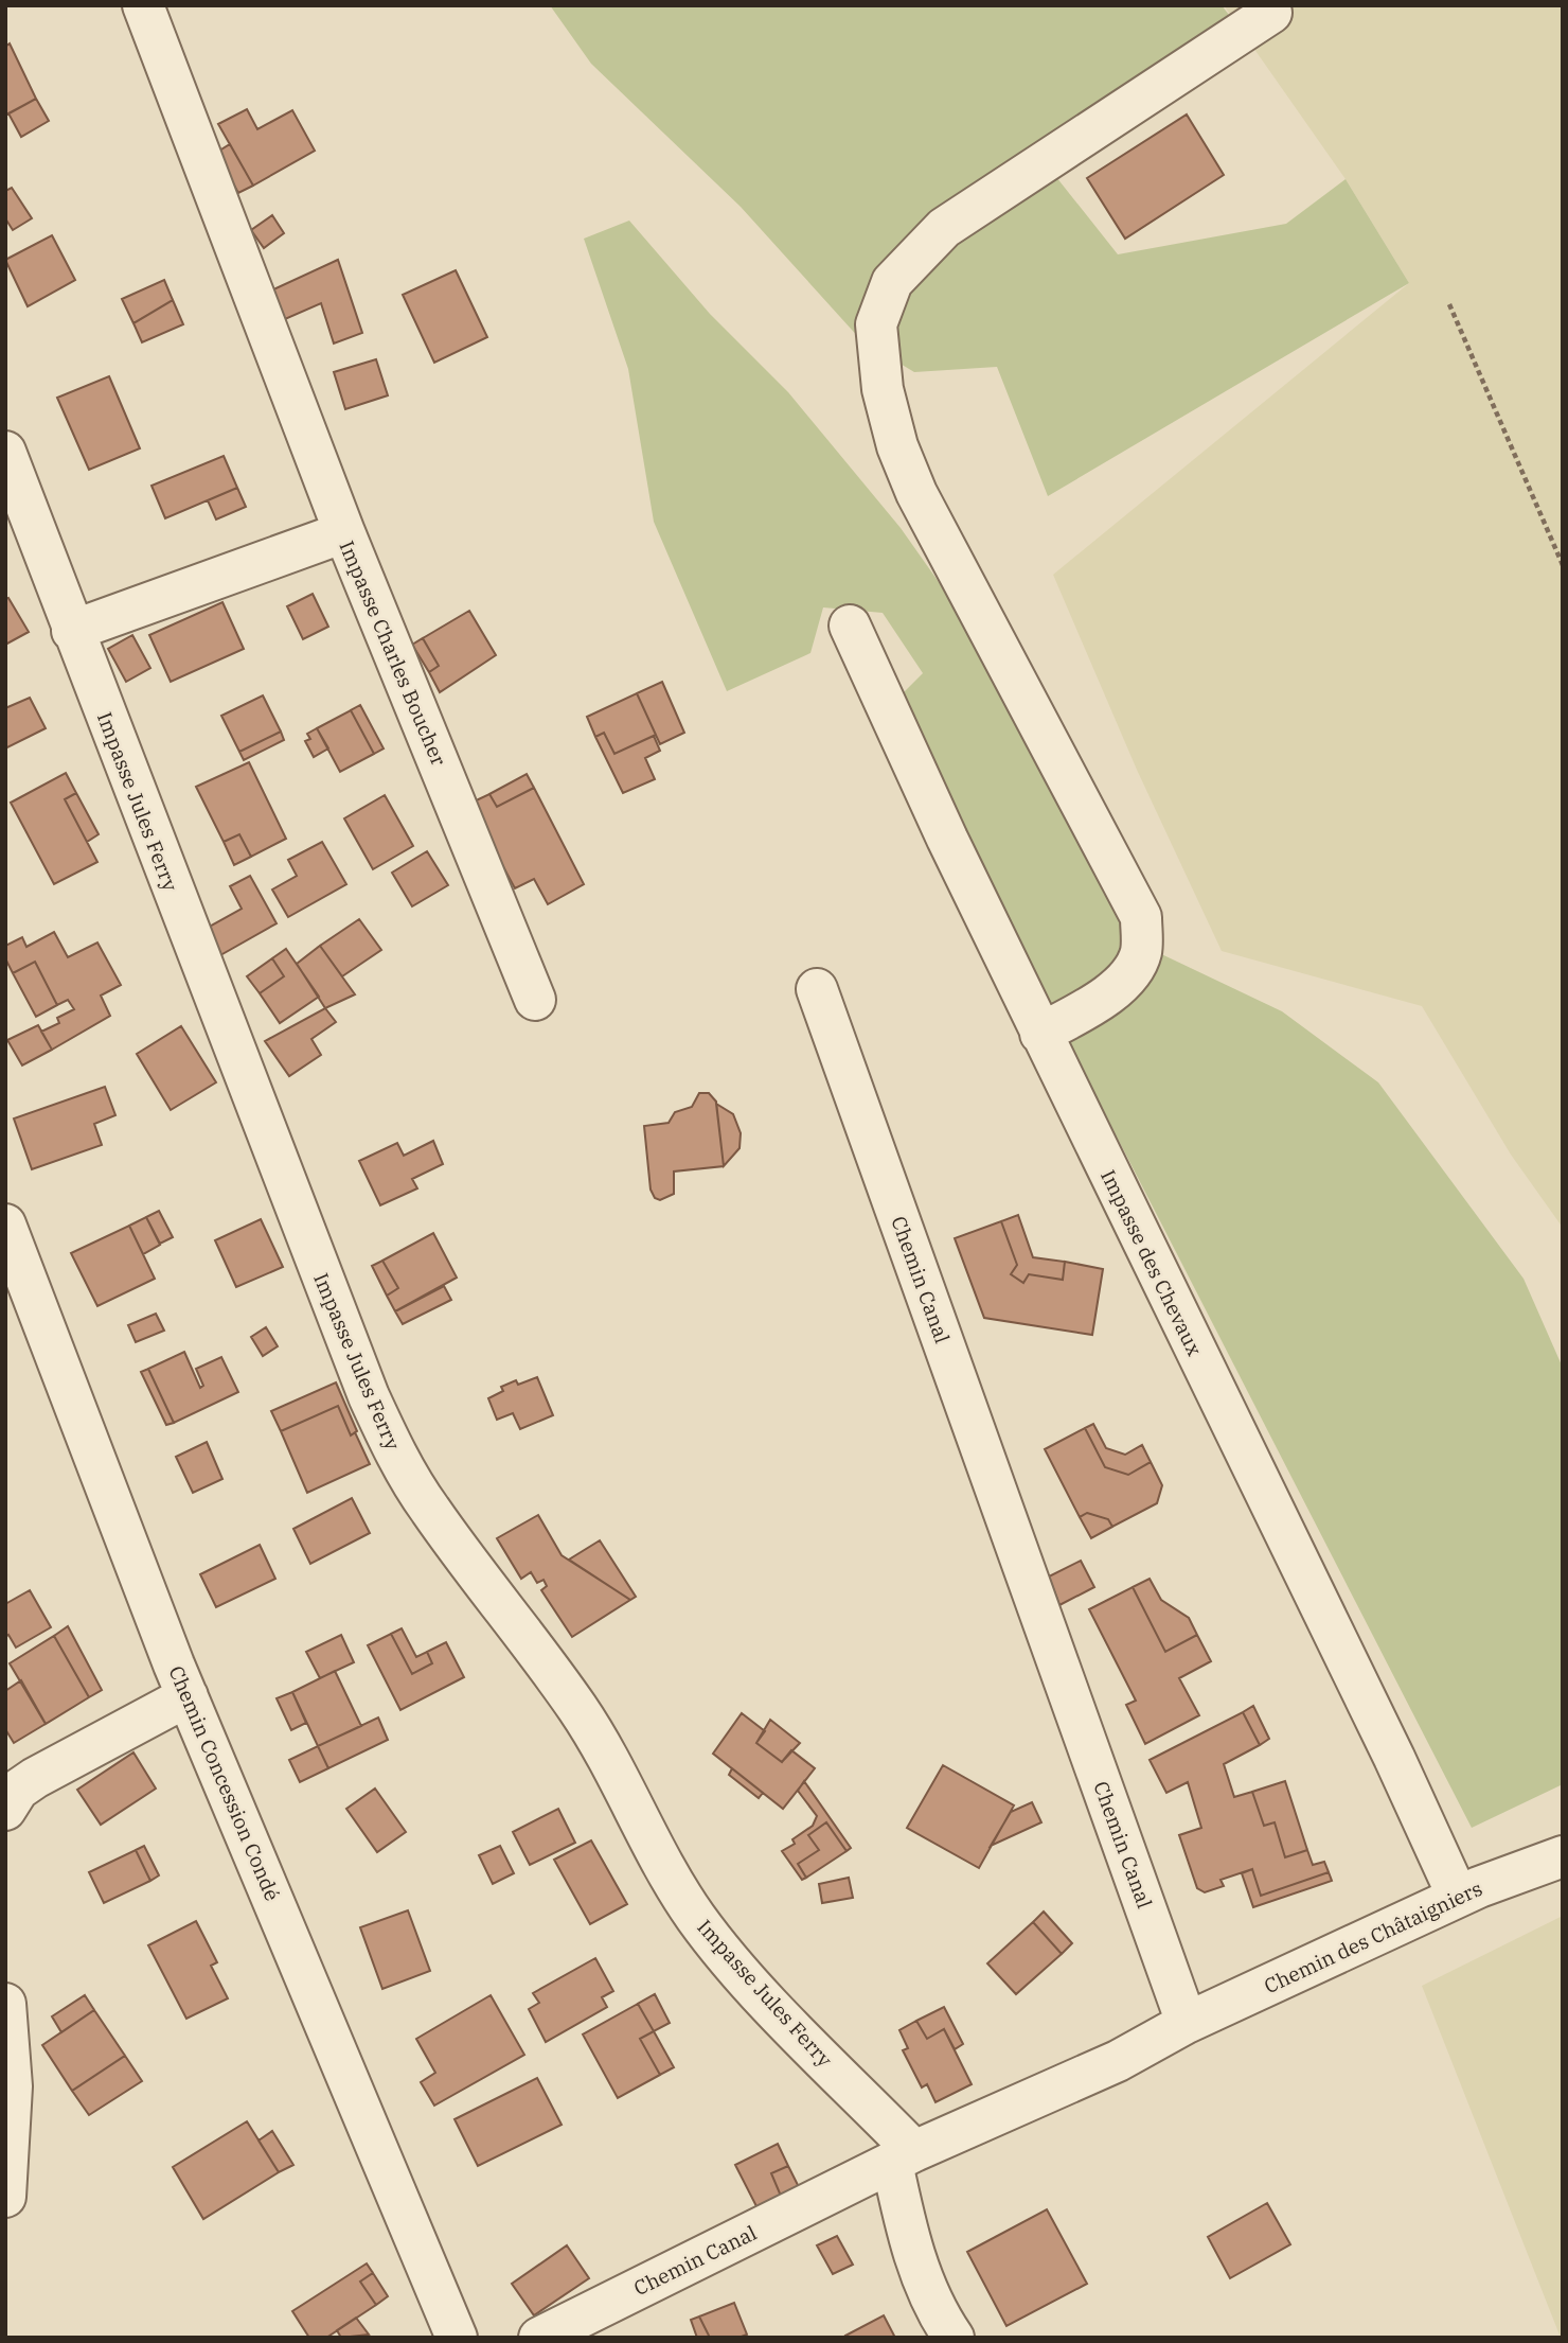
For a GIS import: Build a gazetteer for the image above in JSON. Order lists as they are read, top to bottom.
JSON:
{
  "streets": {
    "street": [
      "Impasse Charles Boucher",
      "Impasse Jules Ferry",
      "Impasse des Chevaux",
      "Chemin Canal",
      "Chemin Concession Condé",
      "Chemin des Châtaigniers"
    ]
  },
  "crossings": [
    ["Impasse Charles Boucher", "Impasse Jules Ferry"],
    ["Impasse Jules Ferry", "Chemin Canal"],
    ["Impasse des Chevaux", "Chemin des Châtaigniers"],
    ["Chemin Canal", "Chemin des Châtaigniers"]
  ]
}
